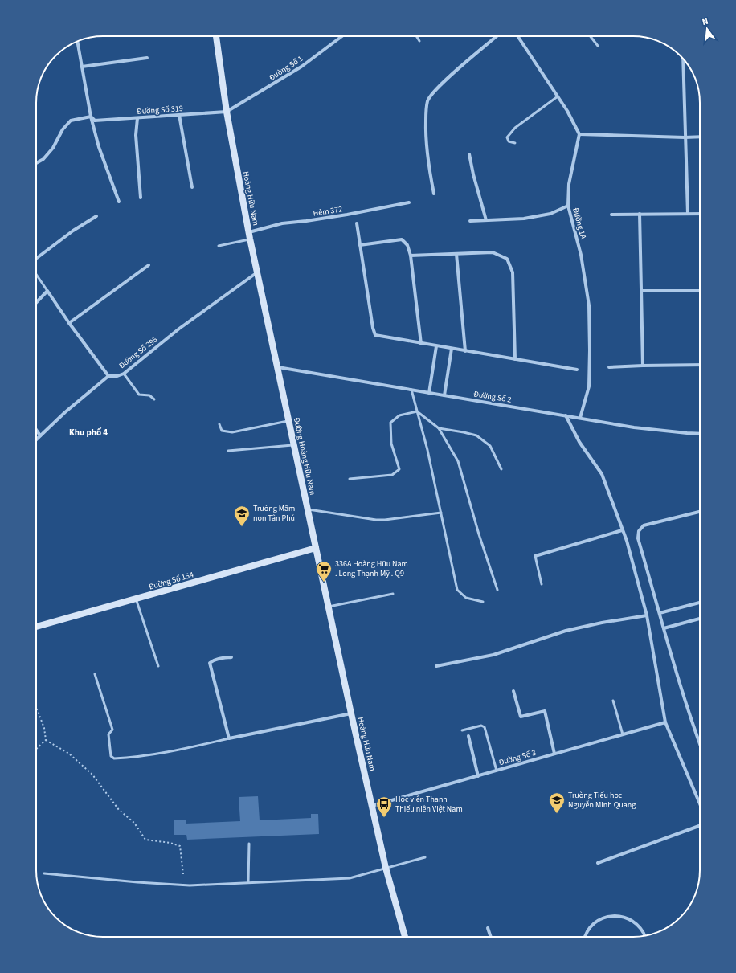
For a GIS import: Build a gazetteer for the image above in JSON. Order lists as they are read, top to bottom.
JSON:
{
  "streets": {
    "main road": ["Hoàng Hữu Nam", "Đường Hoàng Hữu Nam", "Đường Số 154"],
    "street": [
      "Đường Số 1",
      "Đường Số 319",
      "Hẻm 372",
      "Đường 1A",
      "Đường Số 295",
      "Đường Số 2",
      "Đường Số 3"
    ]
  },
  "crossings": [
    ["Đường Số 1", "Đường Số 319"],
    ["Đường Số 1", "Hoàng Hữu Nam"],
    ["Đường Số 319", "Hoàng Hữu Nam"],
    ["Hoàng Hữu Nam", "Hẻm 372"],
    ["Hoàng Hữu Nam", "Đường Số 295"],
    ["Hoàng Hữu Nam", "Đường Số 2"],
    ["Hoàng Hữu Nam", "Đường Hoàng Hữu Nam"],
    ["Hoàng Hữu Nam", "Đường Số 154"],
    ["Hoàng Hữu Nam", "Đường Số 3"],
    ["Đường 1A", "Đường Số 2"],
    ["Đường Số 2", "Đường Hoàng Hữu Nam"],
    ["Đường Hoàng Hữu Nam", "Đường Số 154"]
  ],
  "districts": ["Khu phố 4"],
  "places": {
    "school or university": ["Trường Mầm non Tân Phú", "Trường Tiểu học Nguyễn Minh Quang"],
    "supermarket": ["336A Hoàng Hữu Nam . Long Thạnh Mỹ . Q9"],
    "bus stop": ["Học viện Thanh Thiếu niên Việt Nam"]
  },
  "north": "top"
}
